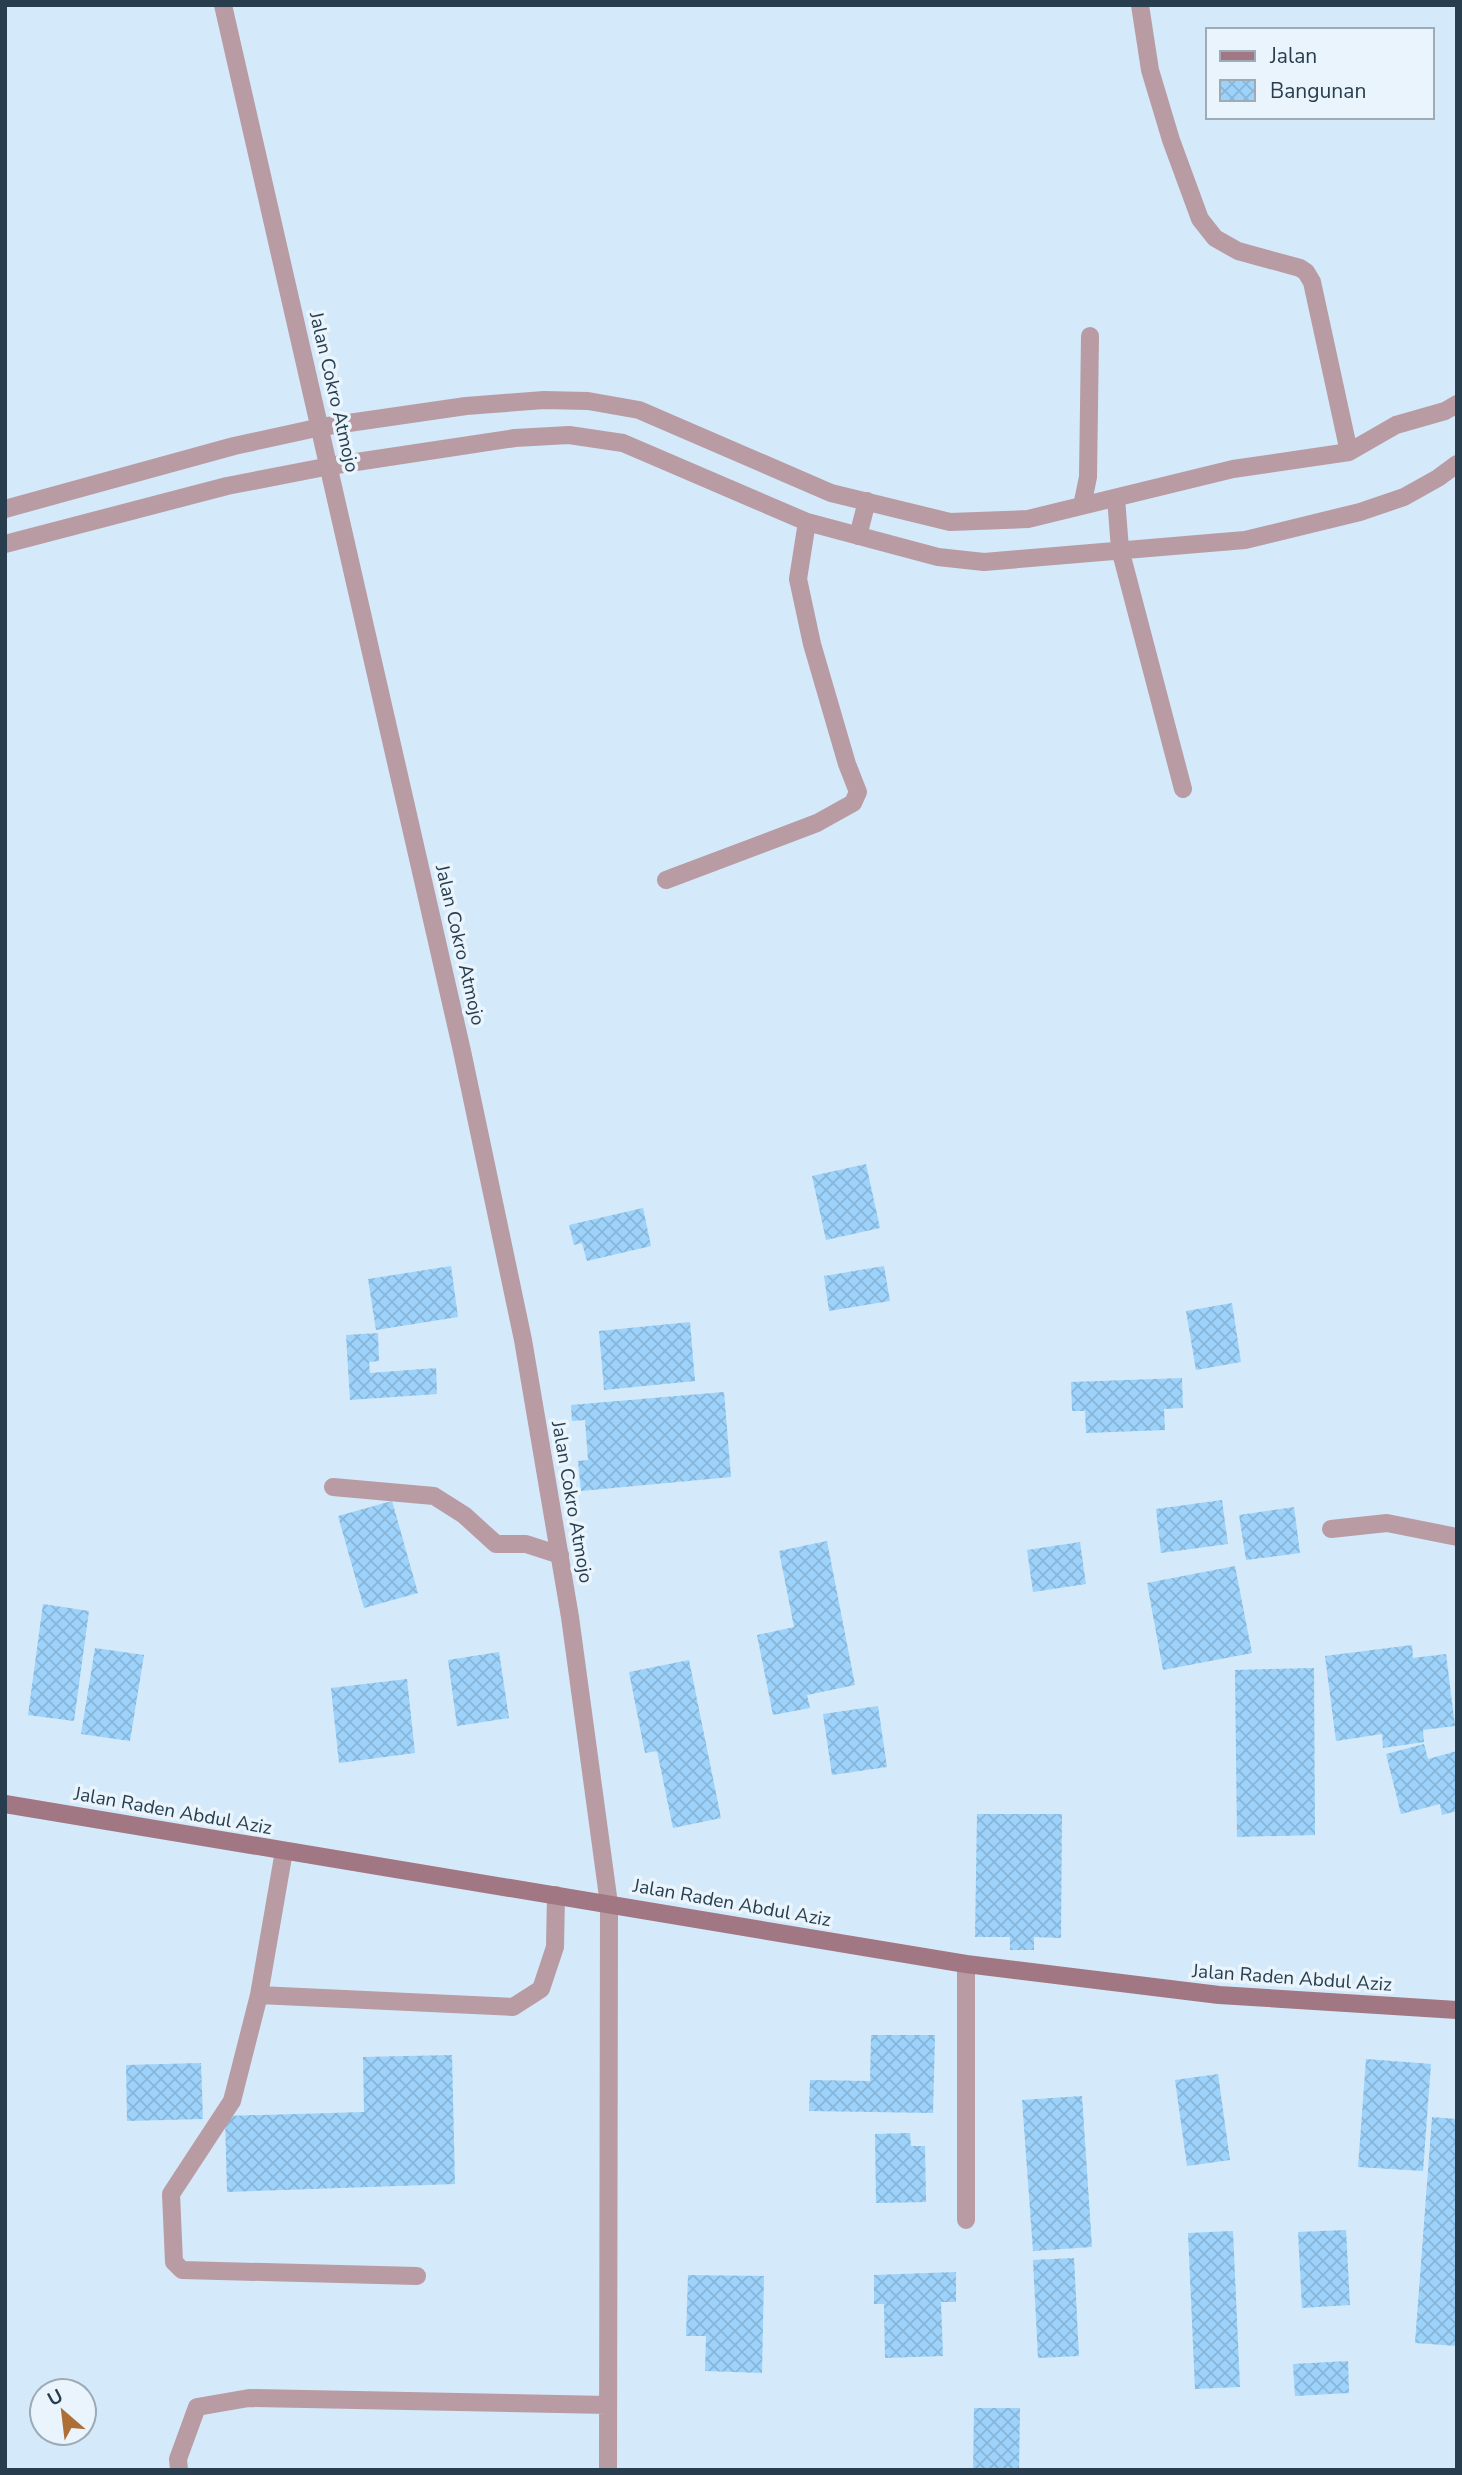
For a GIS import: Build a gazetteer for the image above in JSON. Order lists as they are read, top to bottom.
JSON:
{
  "streets": {
    "main road": ["Jalan Raden Abdul Aziz"],
    "street": ["Jalan Cokro Atmojo"]
  },
  "crossings": [
    ["Jalan Cokro Atmojo", "Jalan Raden Abdul Aziz"]
  ],
  "legend": ["Jalan", "Bangunan"],
  "north": "top left"
}
